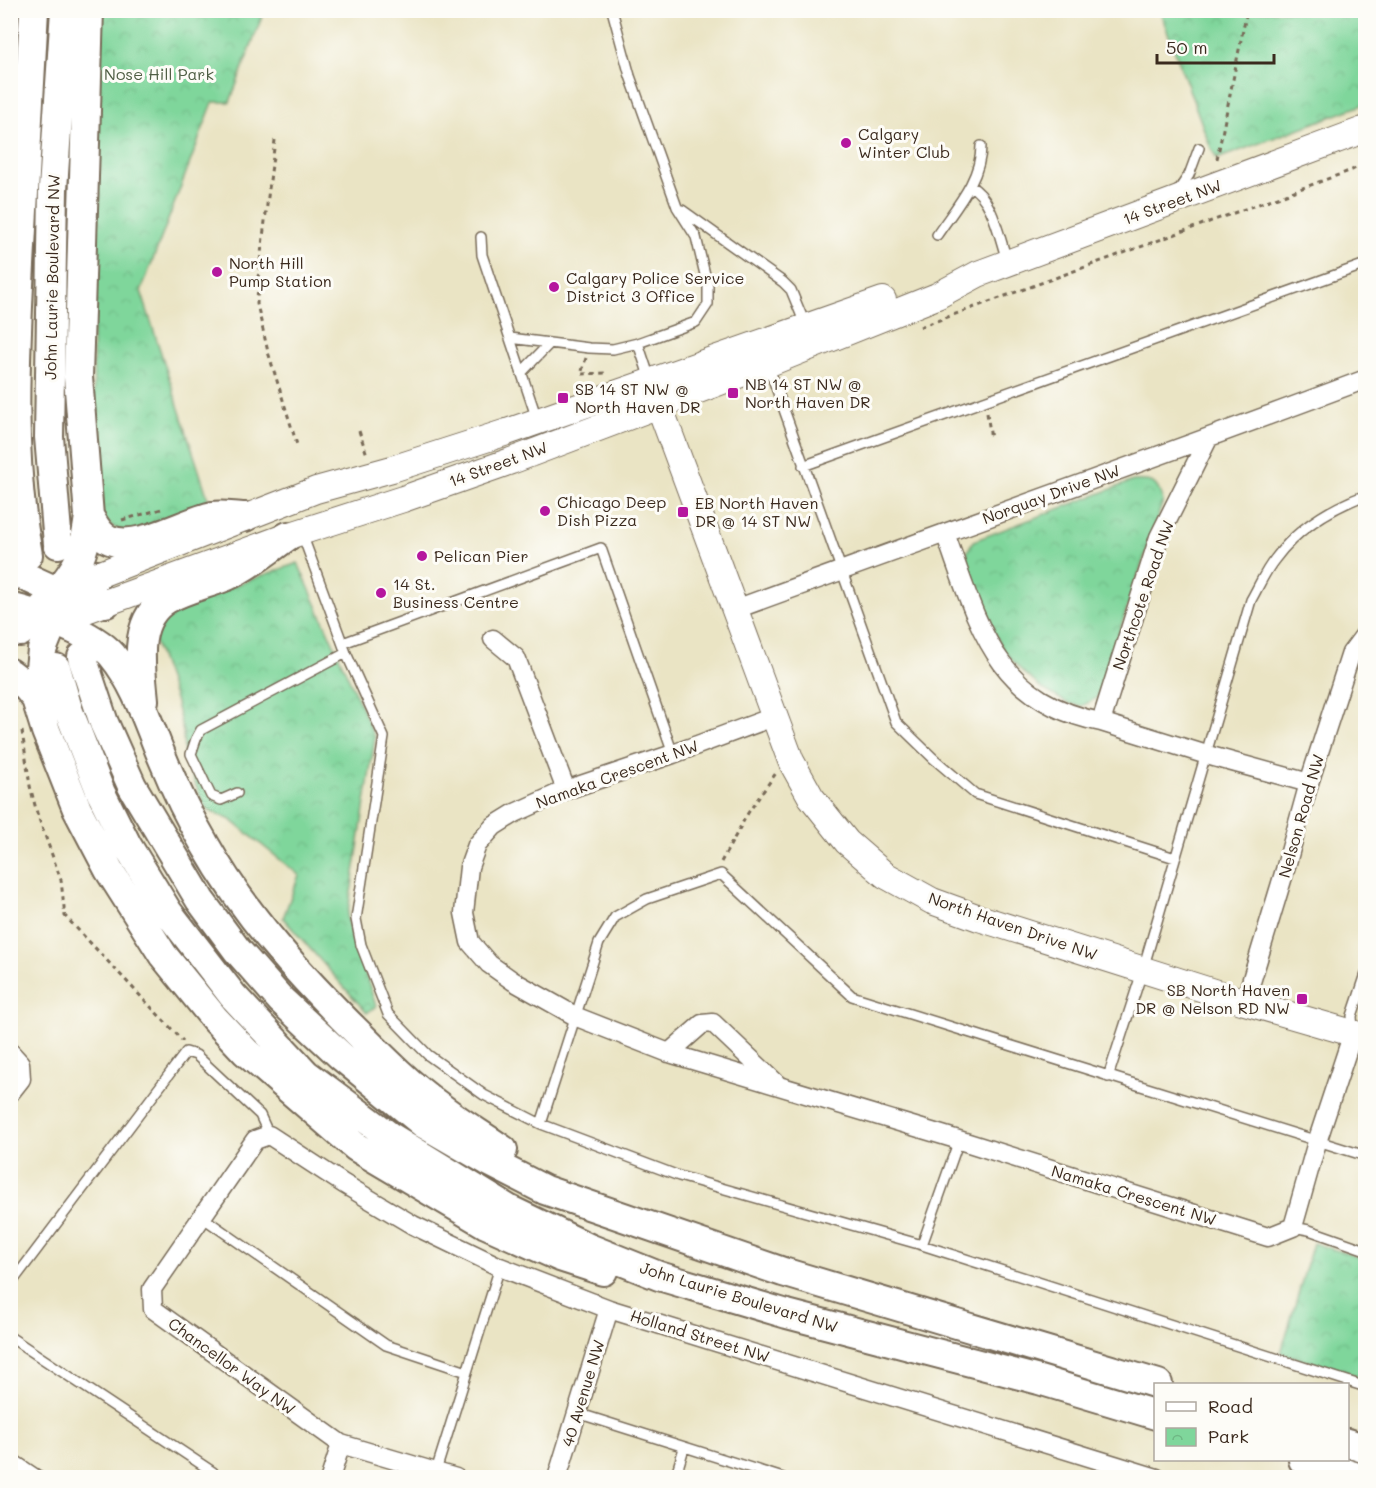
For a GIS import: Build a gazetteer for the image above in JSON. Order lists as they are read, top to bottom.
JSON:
{
  "streets": {
    "main road": ["14 Street NW", "John Laurie Boulevard NW", "North Haven Drive NW"],
    "street": [
      "Norquay Drive NW",
      "Northcote Road NW",
      "Namaka Crescent NW",
      "Nelson Road NW",
      "Holland Street NW",
      "Chancellor Way NW",
      "40 Avenue NW"
    ]
  },
  "crossings": [
    ["14 Street NW", "North Haven Drive NW"],
    ["Norquay Drive NW", "Northcote Road NW"],
    ["Norquay Drive NW", "North Haven Drive NW"],
    ["Namaka Crescent NW", "North Haven Drive NW"],
    ["Nelson Road NW", "North Haven Drive NW"],
    ["Holland Street NW", "Chancellor Way NW"],
    ["Holland Street NW", "40 Avenue NW"]
  ],
  "parks": ["Nose Hill Park"],
  "places": {
    "other": [
      "Calgary Winter Club",
      "North Hill Pump Station",
      "Calgary Police Service District 3 Office",
      "Chicago Deep Dish Pizza",
      "Pelican Pier",
      "14 St. Business Centre"
    ],
    "transit": [
      "NB 14 ST NW @ North Haven DR",
      "SB 14 ST NW @ North Haven DR",
      "EB North Haven DR @ 14 ST NW",
      "SB North Haven DR @ Nelson RD NW"
    ]
  },
  "legend": ["Road", "Park"],
  "scale_bar": "50 m"
}
